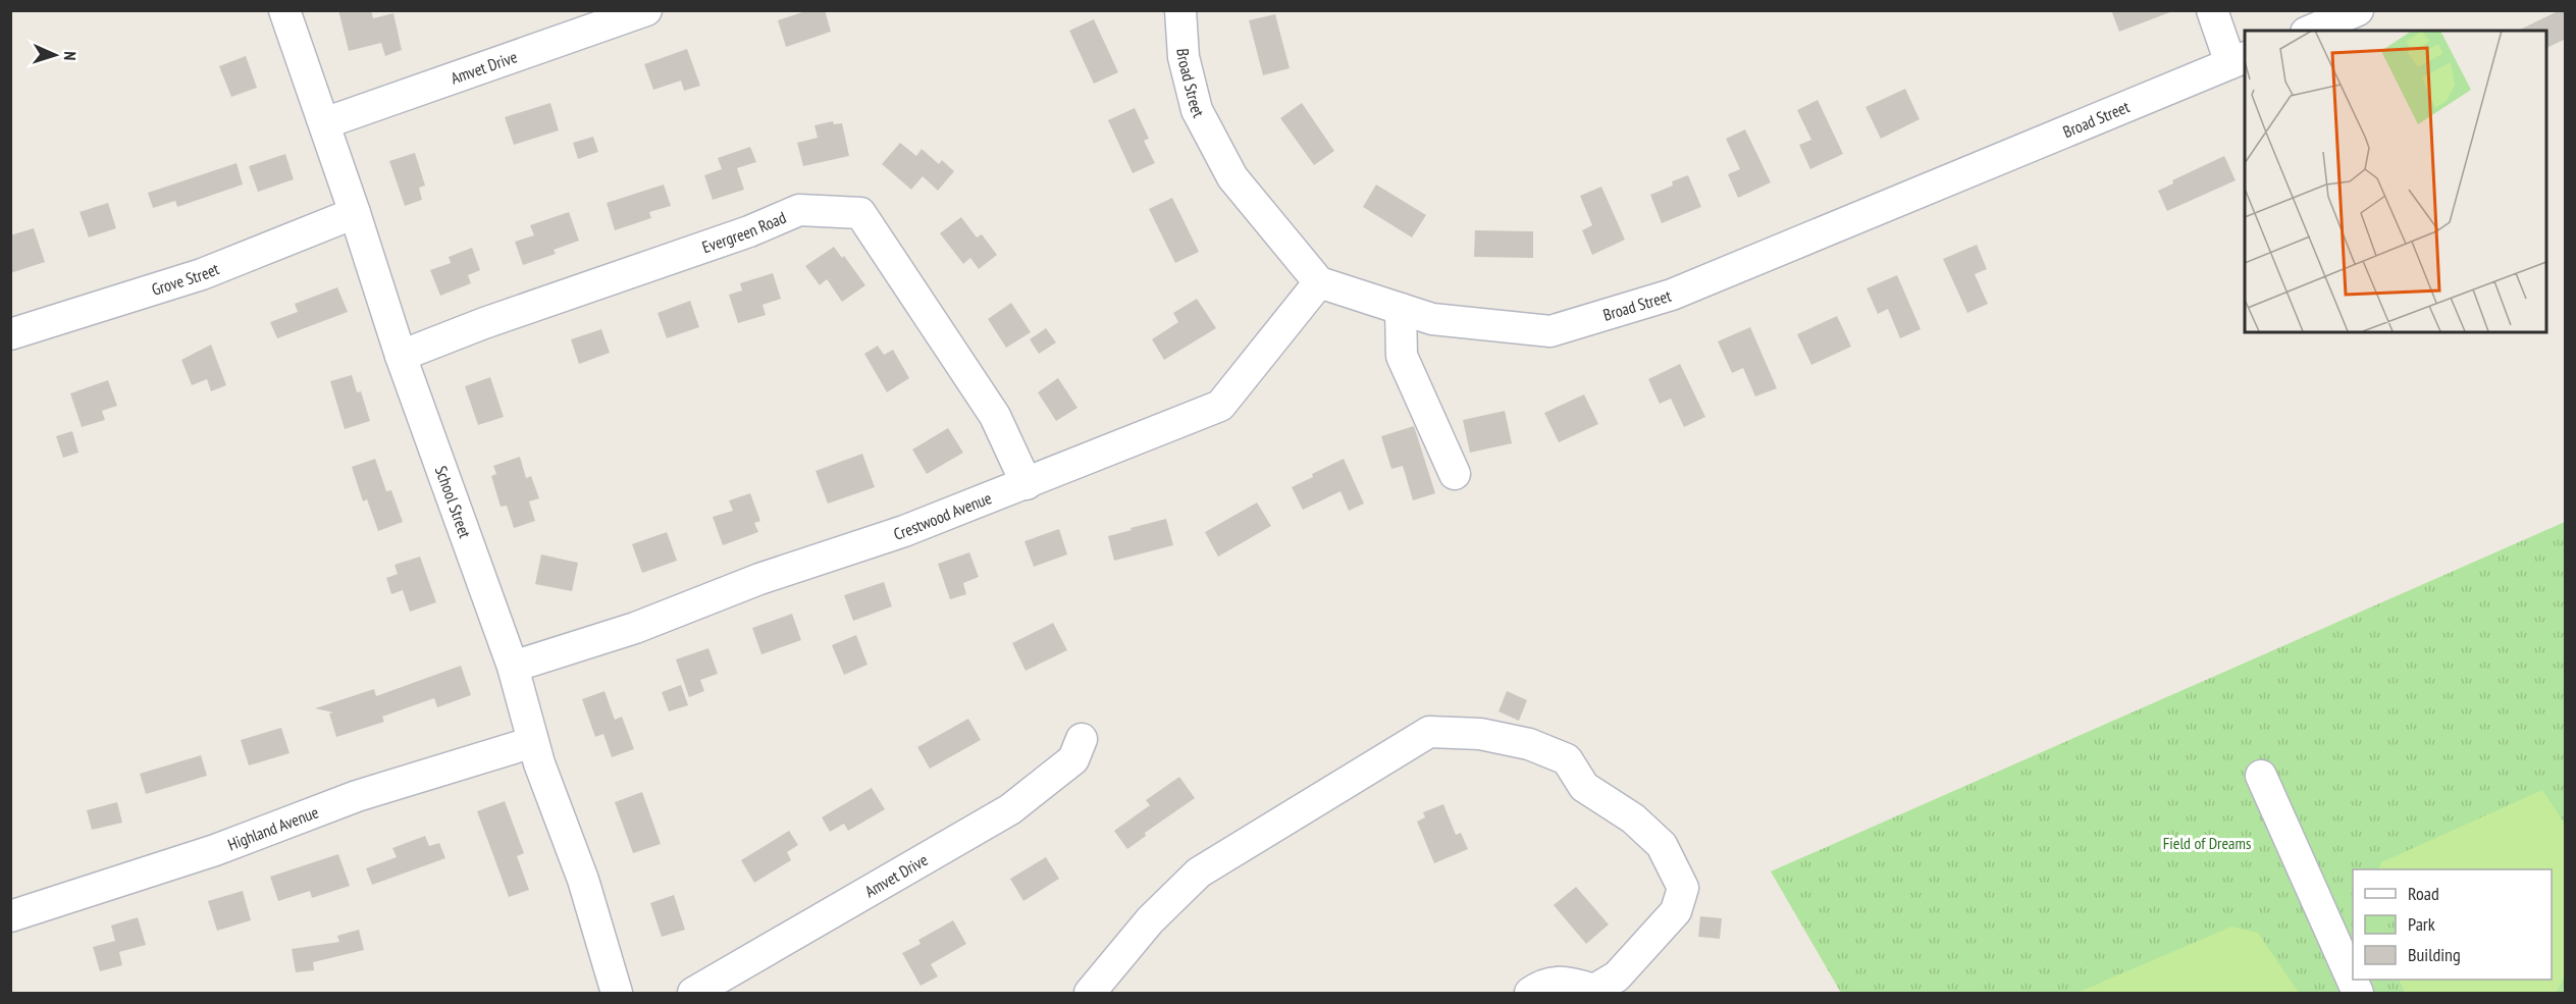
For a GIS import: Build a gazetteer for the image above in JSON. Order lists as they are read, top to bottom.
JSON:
{
  "streets": {
    "street": [
      "Amvet Drive",
      "Broad Street",
      "Evergreen Road",
      "Grove Street",
      "School Street",
      "Crestwood Avenue",
      "Highland Avenue"
    ]
  },
  "crossings": [
    ["Amvet Drive", "School Street"],
    ["Broad Street", "Crestwood Avenue"],
    ["Evergreen Road", "School Street"],
    ["Evergreen Road", "Crestwood Avenue"],
    ["Grove Street", "School Street"],
    ["School Street", "Crestwood Avenue"],
    ["School Street", "Highland Avenue"]
  ],
  "parks": ["Field of Dreams"],
  "legend": ["Road", "Park", "Building"],
  "north": "right"
}
